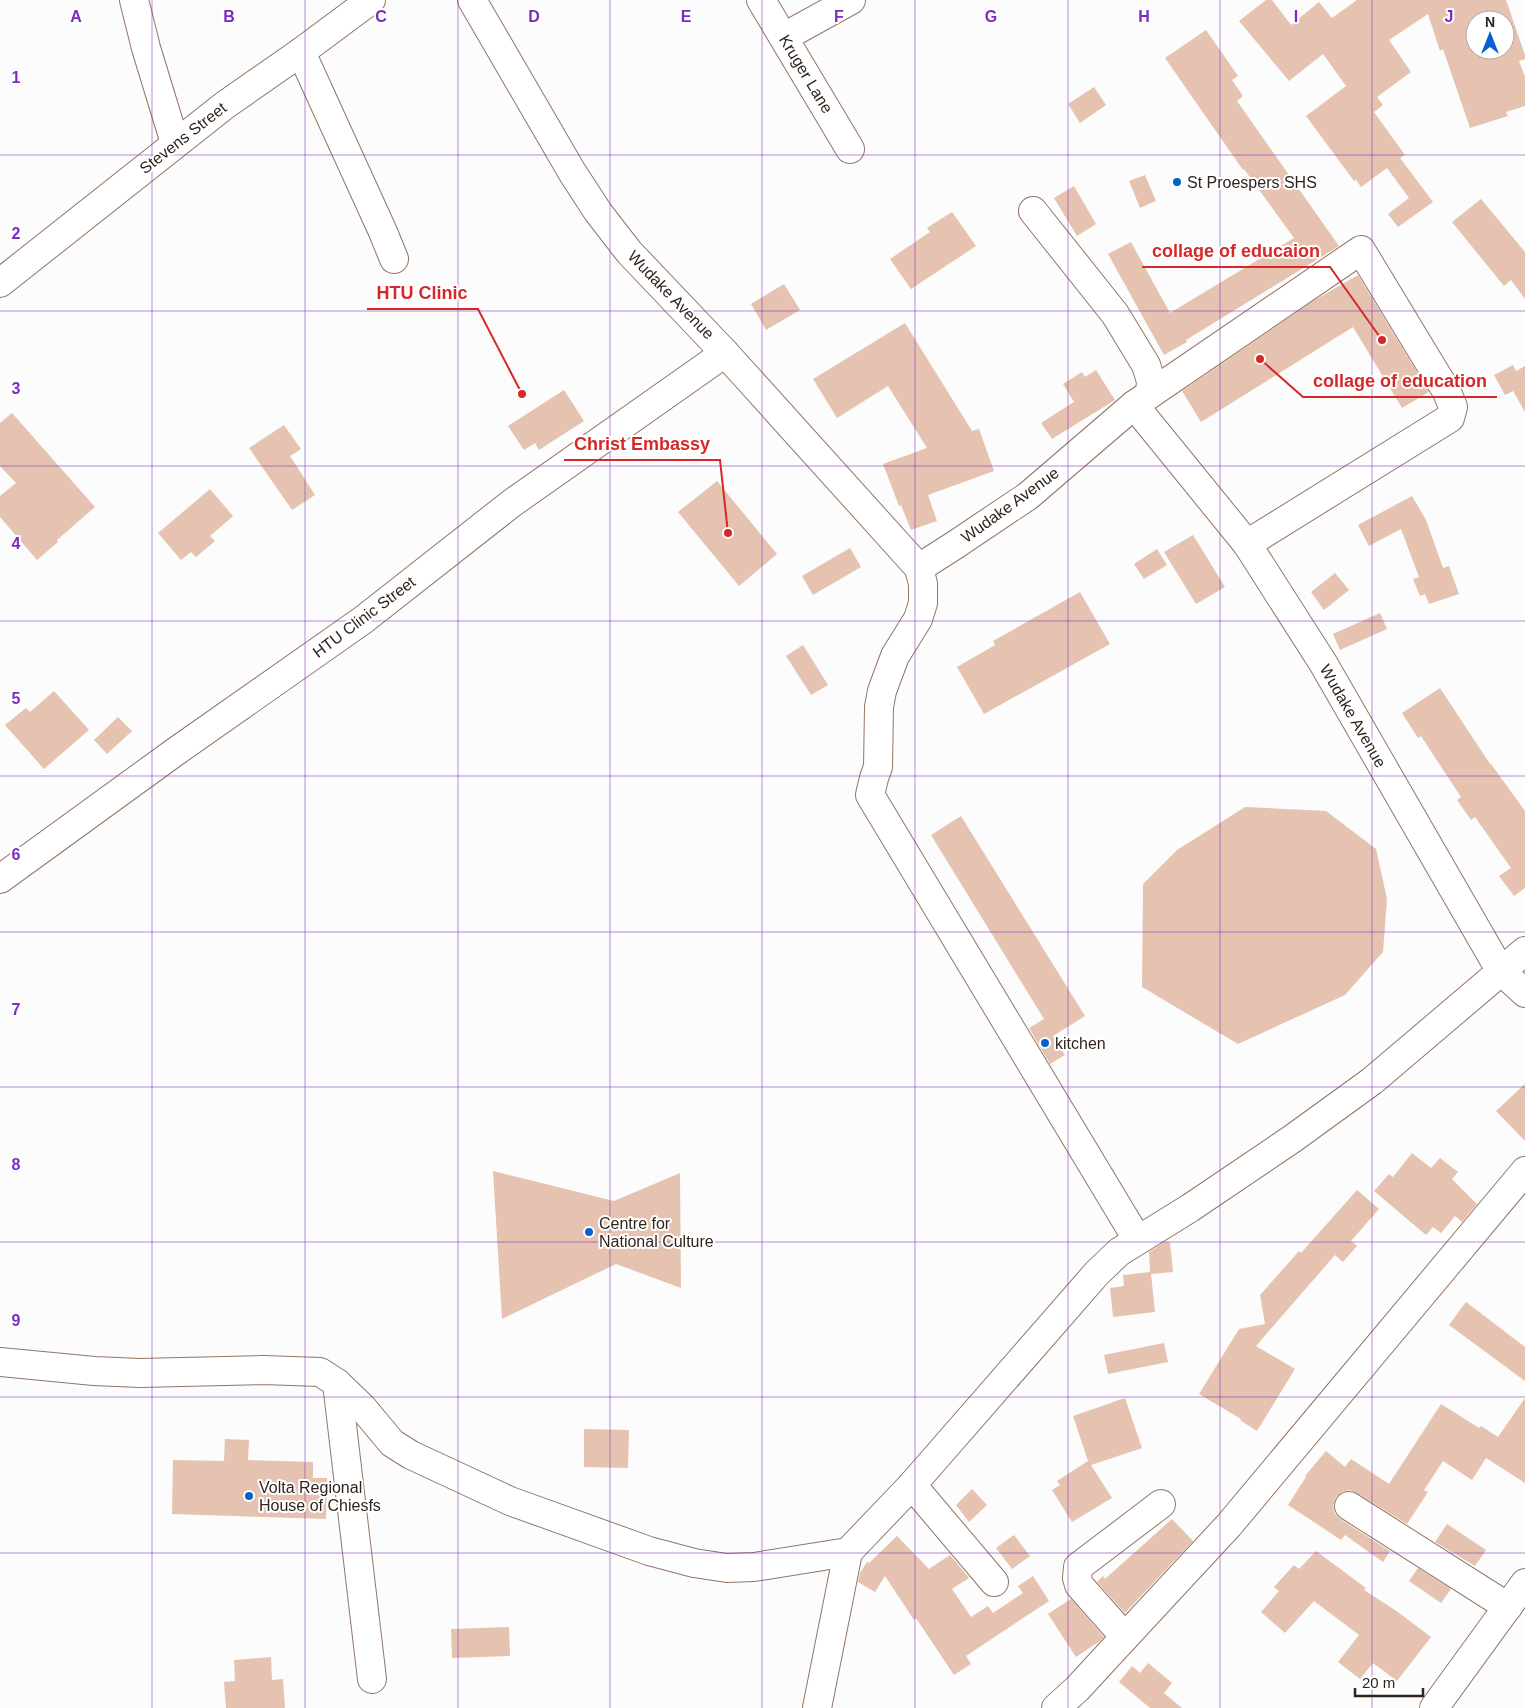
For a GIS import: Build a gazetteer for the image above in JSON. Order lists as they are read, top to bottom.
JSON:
{
  "streets": {
    "street": [
      "Kruger Lane",
      "Stevens Street",
      "Wudake Avenue",
      "HTU Clinic Street"
    ]
  },
  "crossings": [
    ["Wudake Avenue", "HTU Clinic Street"]
  ],
  "places": [
    "St Proespers SHS",
    "collage of educaion",
    "collage of education",
    "HTU Clinic",
    "Christ Embassy",
    "kitchen",
    "Centre for National Culture",
    "Volta Regional House of Chiesfs"
  ],
  "scale_bar": "20 m",
  "north": "top",
  "grid": {
    "columns": [
      "A",
      "B",
      "C",
      "D",
      "E",
      "F",
      "G",
      "H",
      "I",
      "J"
    ],
    "rows": [
      "1",
      "2",
      "3",
      "4",
      "5",
      "6",
      "7",
      "8",
      "9"
    ]
  }
}
